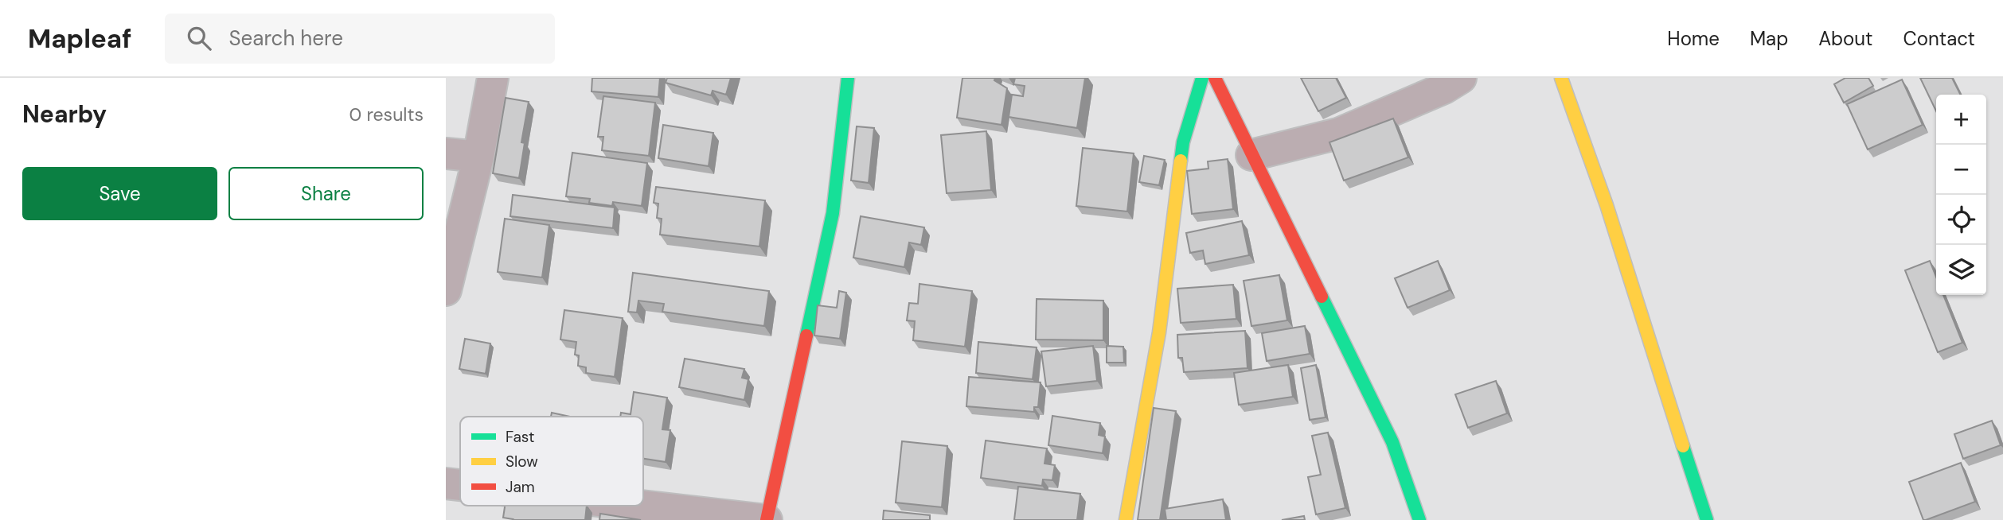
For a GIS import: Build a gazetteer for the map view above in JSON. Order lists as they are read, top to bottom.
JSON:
{
  "legend": ["Fast", "Slow", "Jam"],
  "page": {
    "header": "Mapleaf",
    "search": "Search here",
    "nav": [
      "Home",
      "Map",
      "About",
      "Contact"
    ],
    "heading": ["Nearby", "0 results"],
    "map_buttons": ["+", "−"],
    "buttons": ["Save", "Share"]
  }
}
